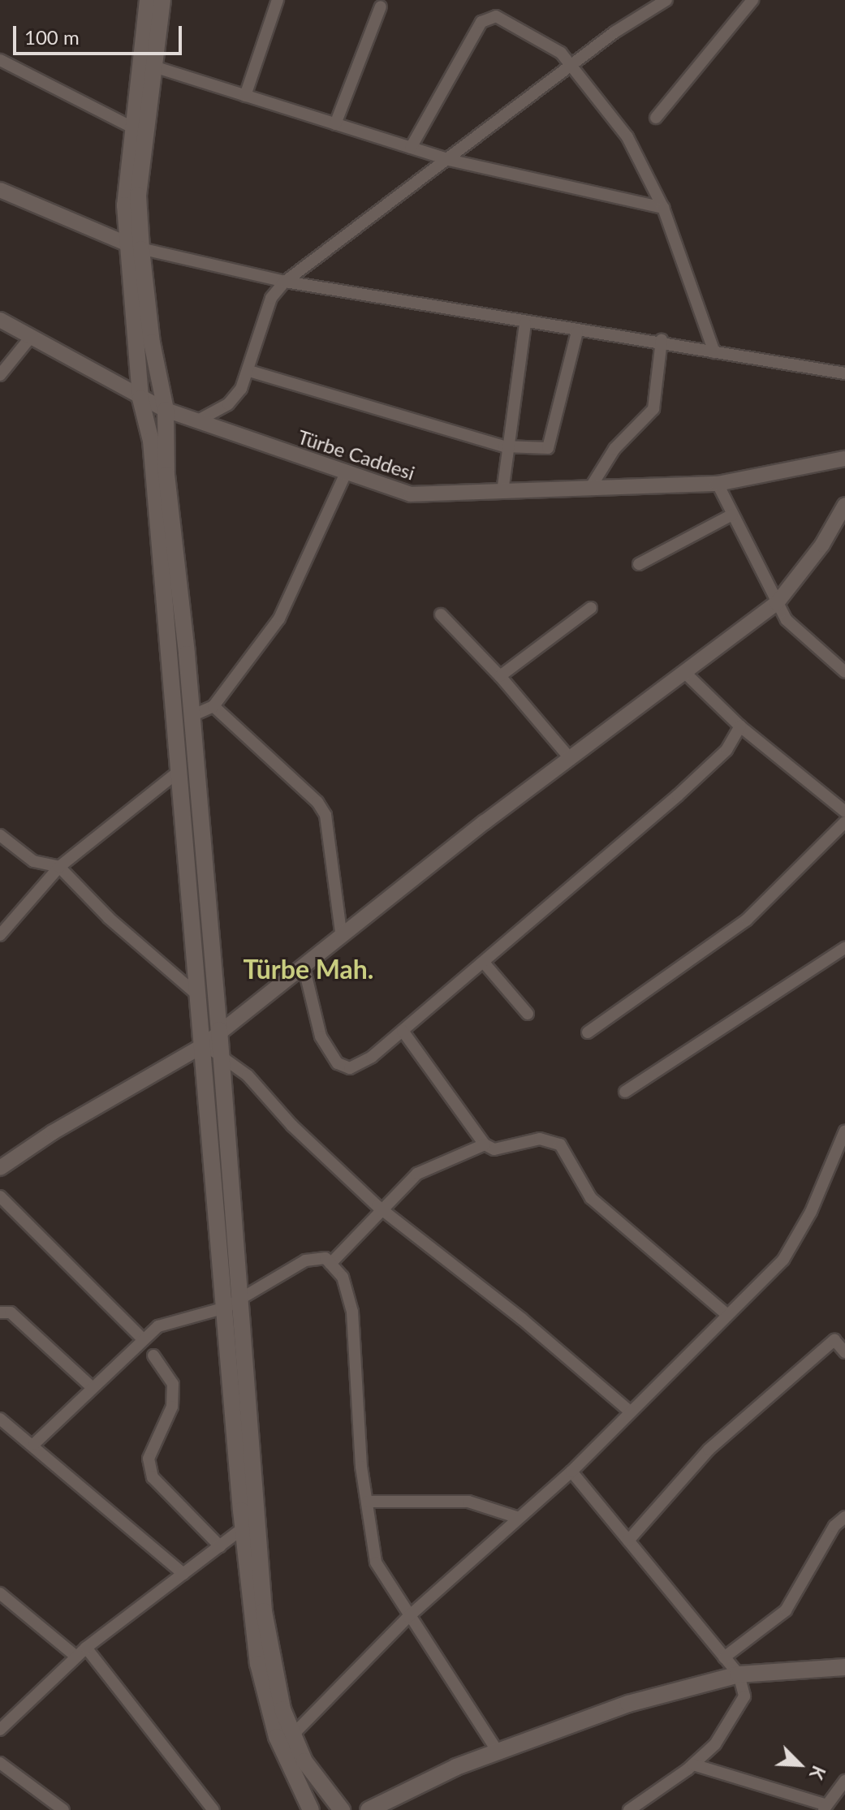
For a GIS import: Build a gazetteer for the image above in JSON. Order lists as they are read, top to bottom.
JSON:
{
  "streets": {
    "street": ["Türbe Caddesi"]
  },
  "districts": ["Türbe Mah."],
  "scale_bar": "100 m",
  "north": "bottom right"
}
